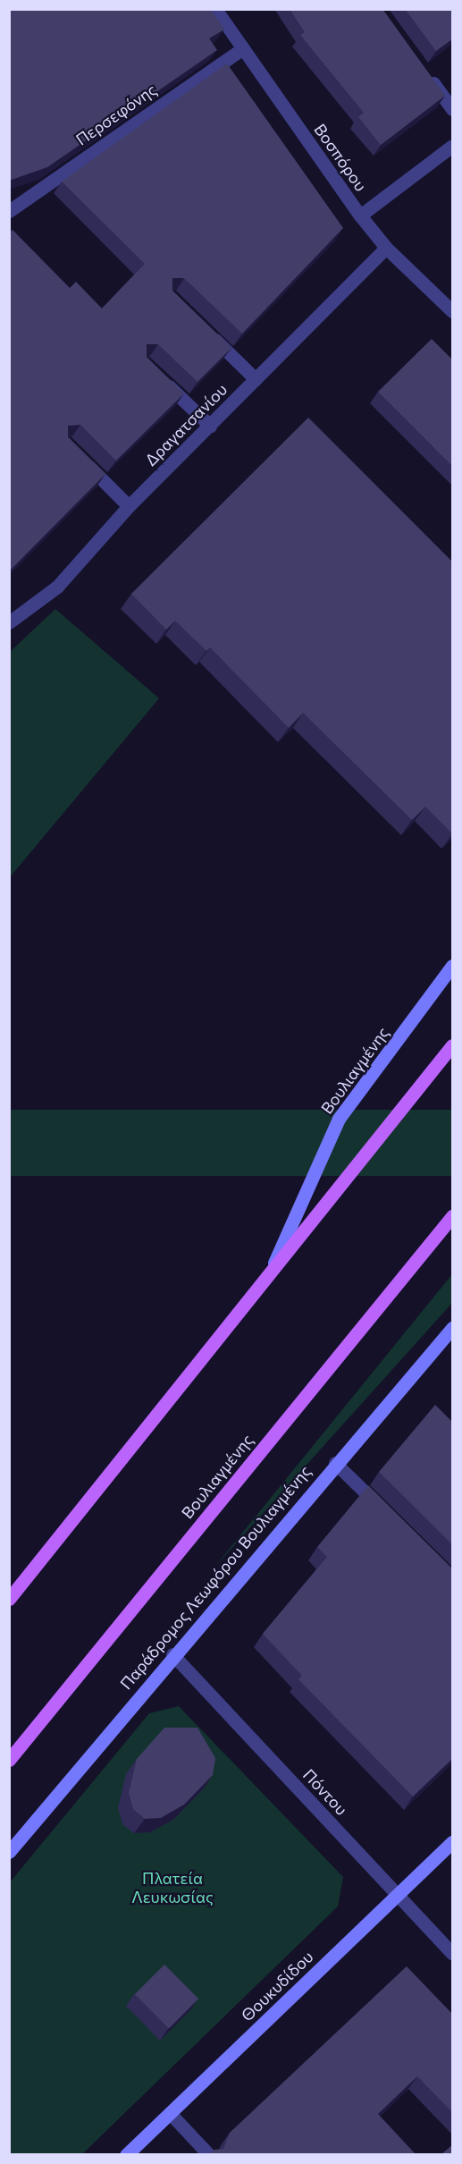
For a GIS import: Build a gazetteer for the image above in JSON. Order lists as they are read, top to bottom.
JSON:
{
  "streets": {
    "main road": ["Βουλιαγμένης", "Παράδρομος Λεωφόρου Βουλιαγμένης", "Θουκυδίδου"],
    "street": [
      "Περσεφόνης",
      "Βοσπόρου",
      "Δραγατσανίου",
      "Πόντου"
    ]
  },
  "crossings": [
    ["Περσεφόνης", "Βοσπόρου"],
    ["Βοσπόρου", "Δραγατσανίου"],
    ["Παράδρομος Λεωφόρου Βουλιαγμένης", "Πόντου"],
    ["Πόντου", "Θουκυδίδου"]
  ],
  "parks": ["Πλατεία Λευκωσίας"]
}
